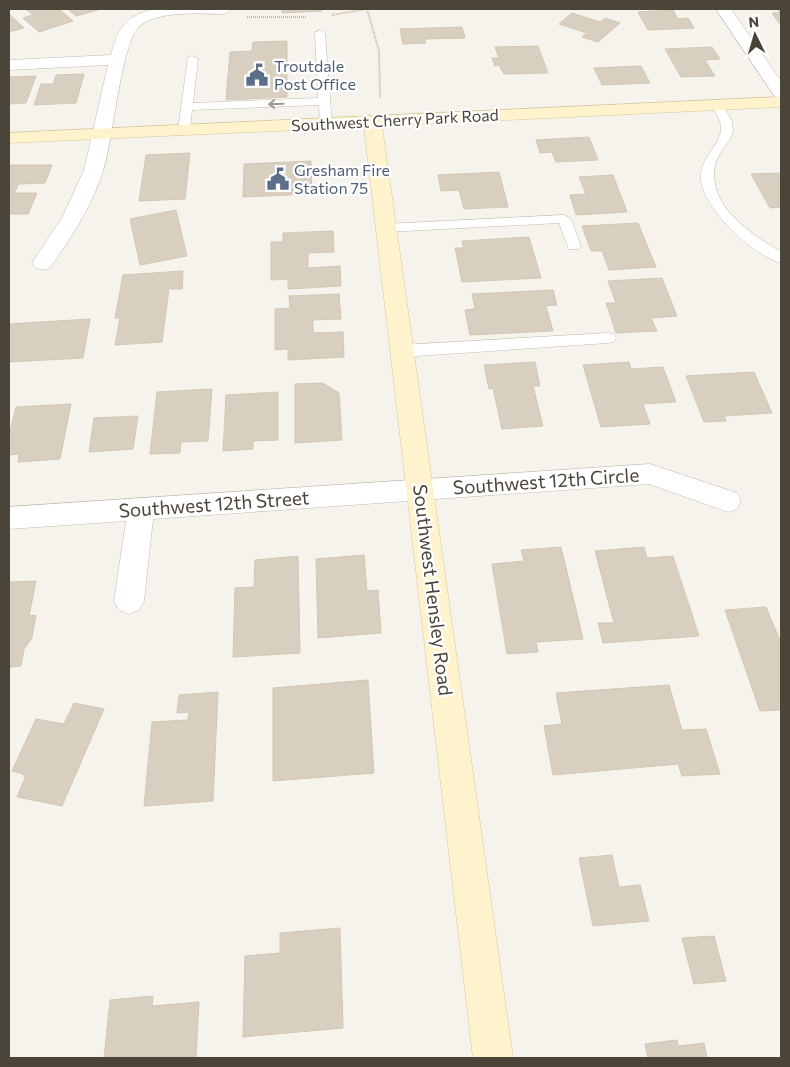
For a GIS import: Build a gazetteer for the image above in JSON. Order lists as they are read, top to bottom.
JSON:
{
  "streets": {
    "street": [
      "Southwest Cherry Park Road",
      "Southwest 12th Circle",
      "Southwest 12th Street",
      "Southwest Hensley Road"
    ]
  },
  "crossings": [
    ["Southwest Cherry Park Road", "Southwest Hensley Road"],
    ["Southwest 12th Circle", "Southwest 12th Street"],
    ["Southwest 12th Circle", "Southwest Hensley Road"],
    ["Southwest 12th Street", "Southwest Hensley Road"]
  ],
  "places": {
    "public building": ["Troutdale Post Office", "Gresham Fire Station 75"]
  },
  "north": "top"
}
